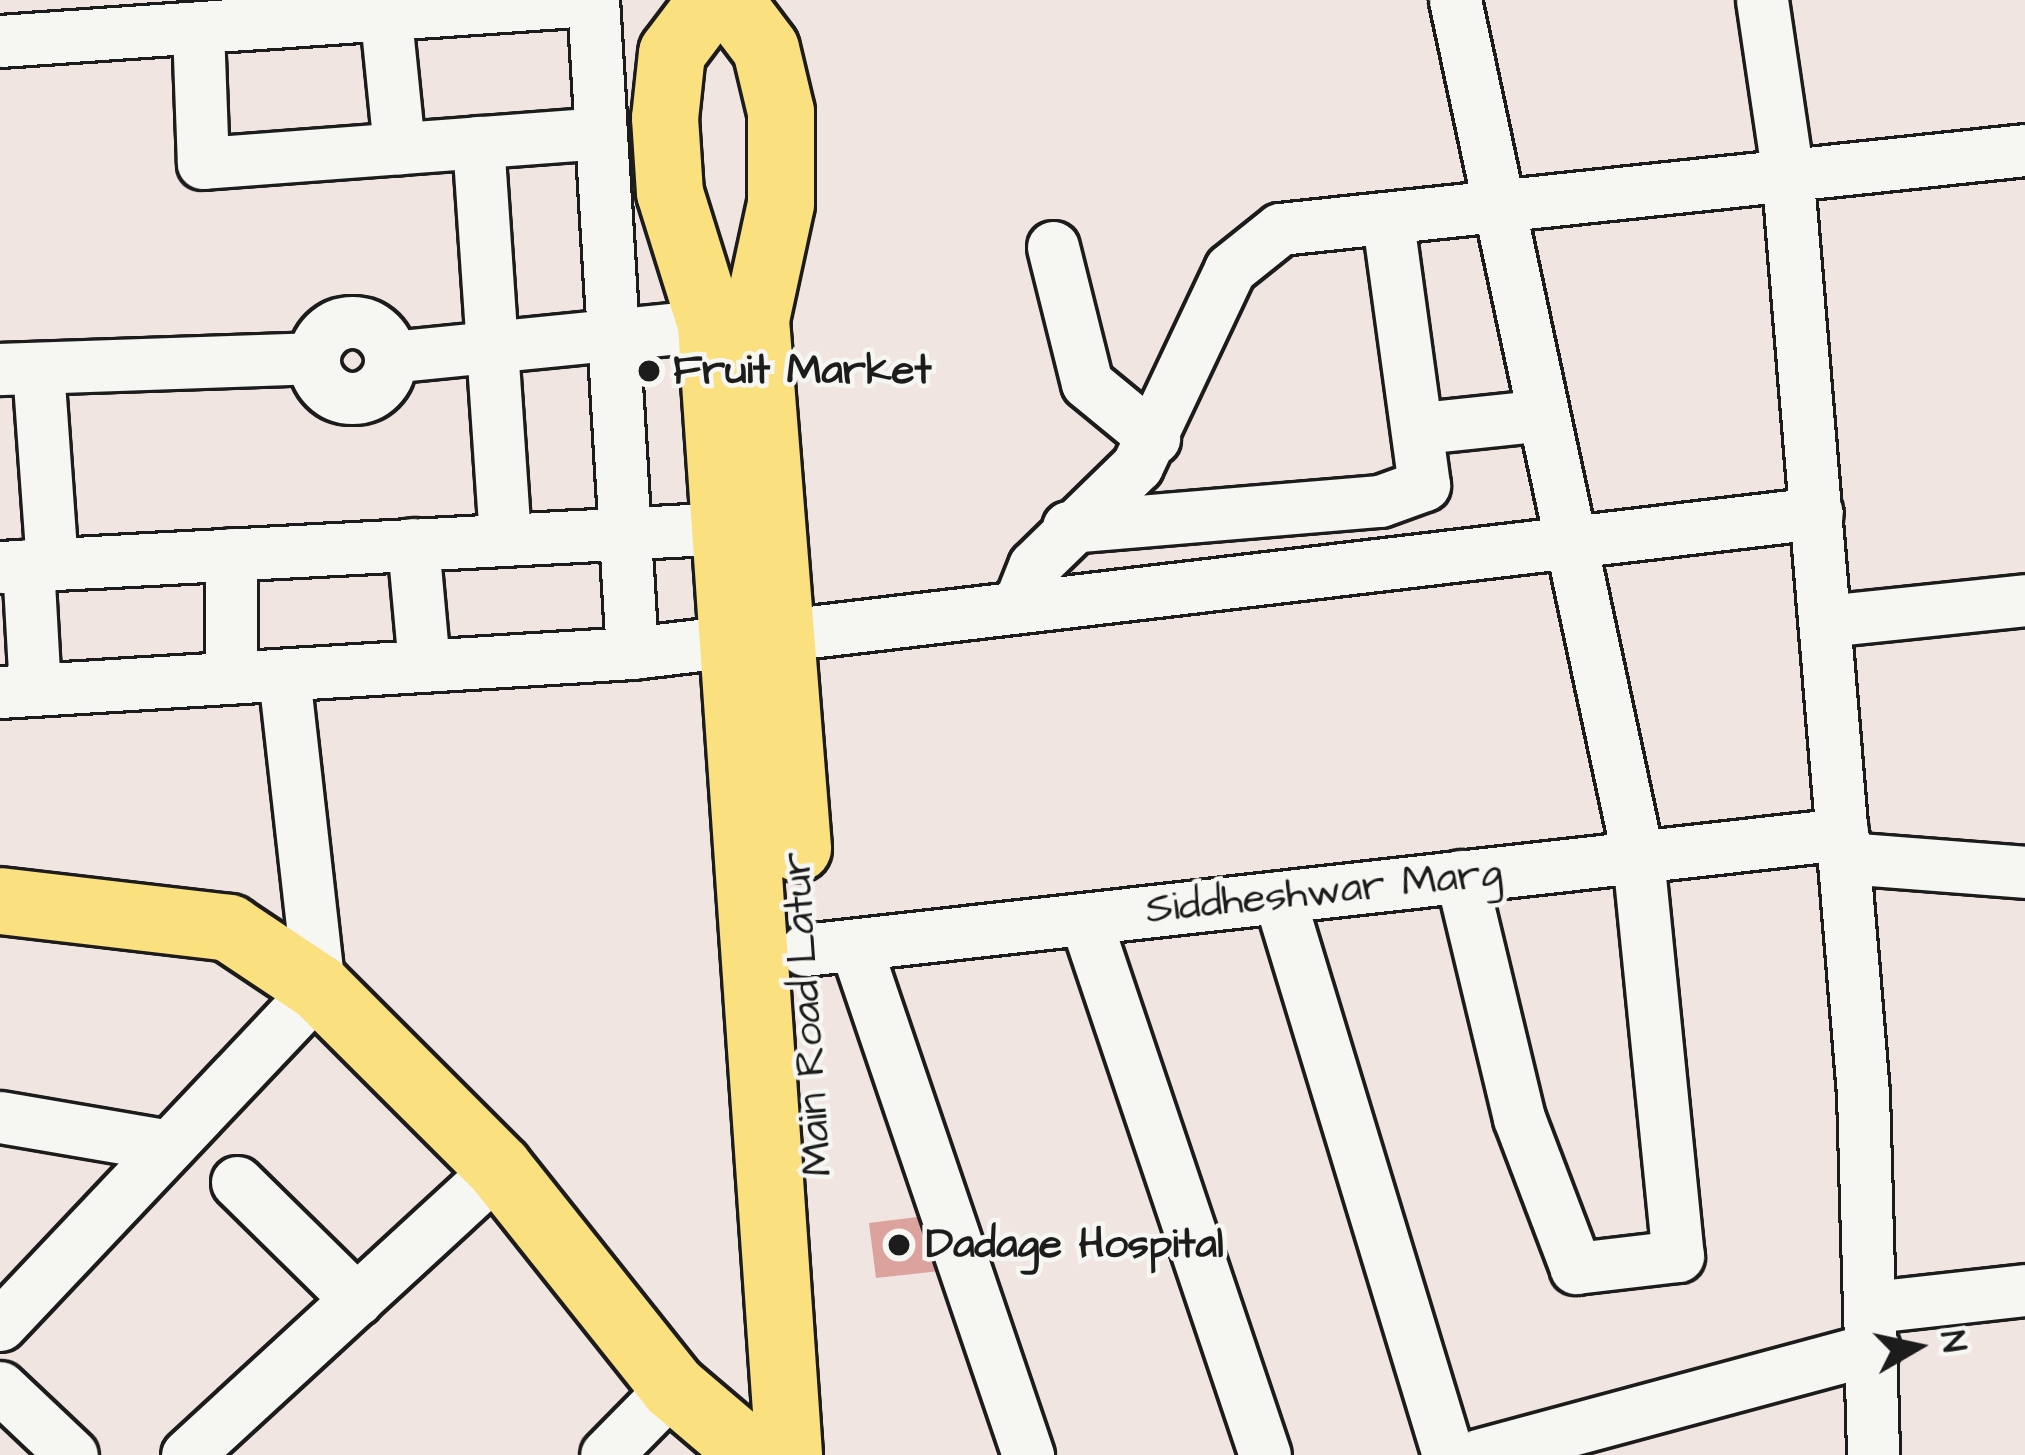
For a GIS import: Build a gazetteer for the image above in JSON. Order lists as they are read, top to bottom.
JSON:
{
  "streets": {
    "main road": ["Main Road Latur"],
    "street": ["Siddheshwar Marg"]
  },
  "crossings": [
    ["Siddheshwar Marg", "Main Road Latur"]
  ],
  "places": ["Fruit Market", "Dadage Hospital"],
  "north": "right"
}
